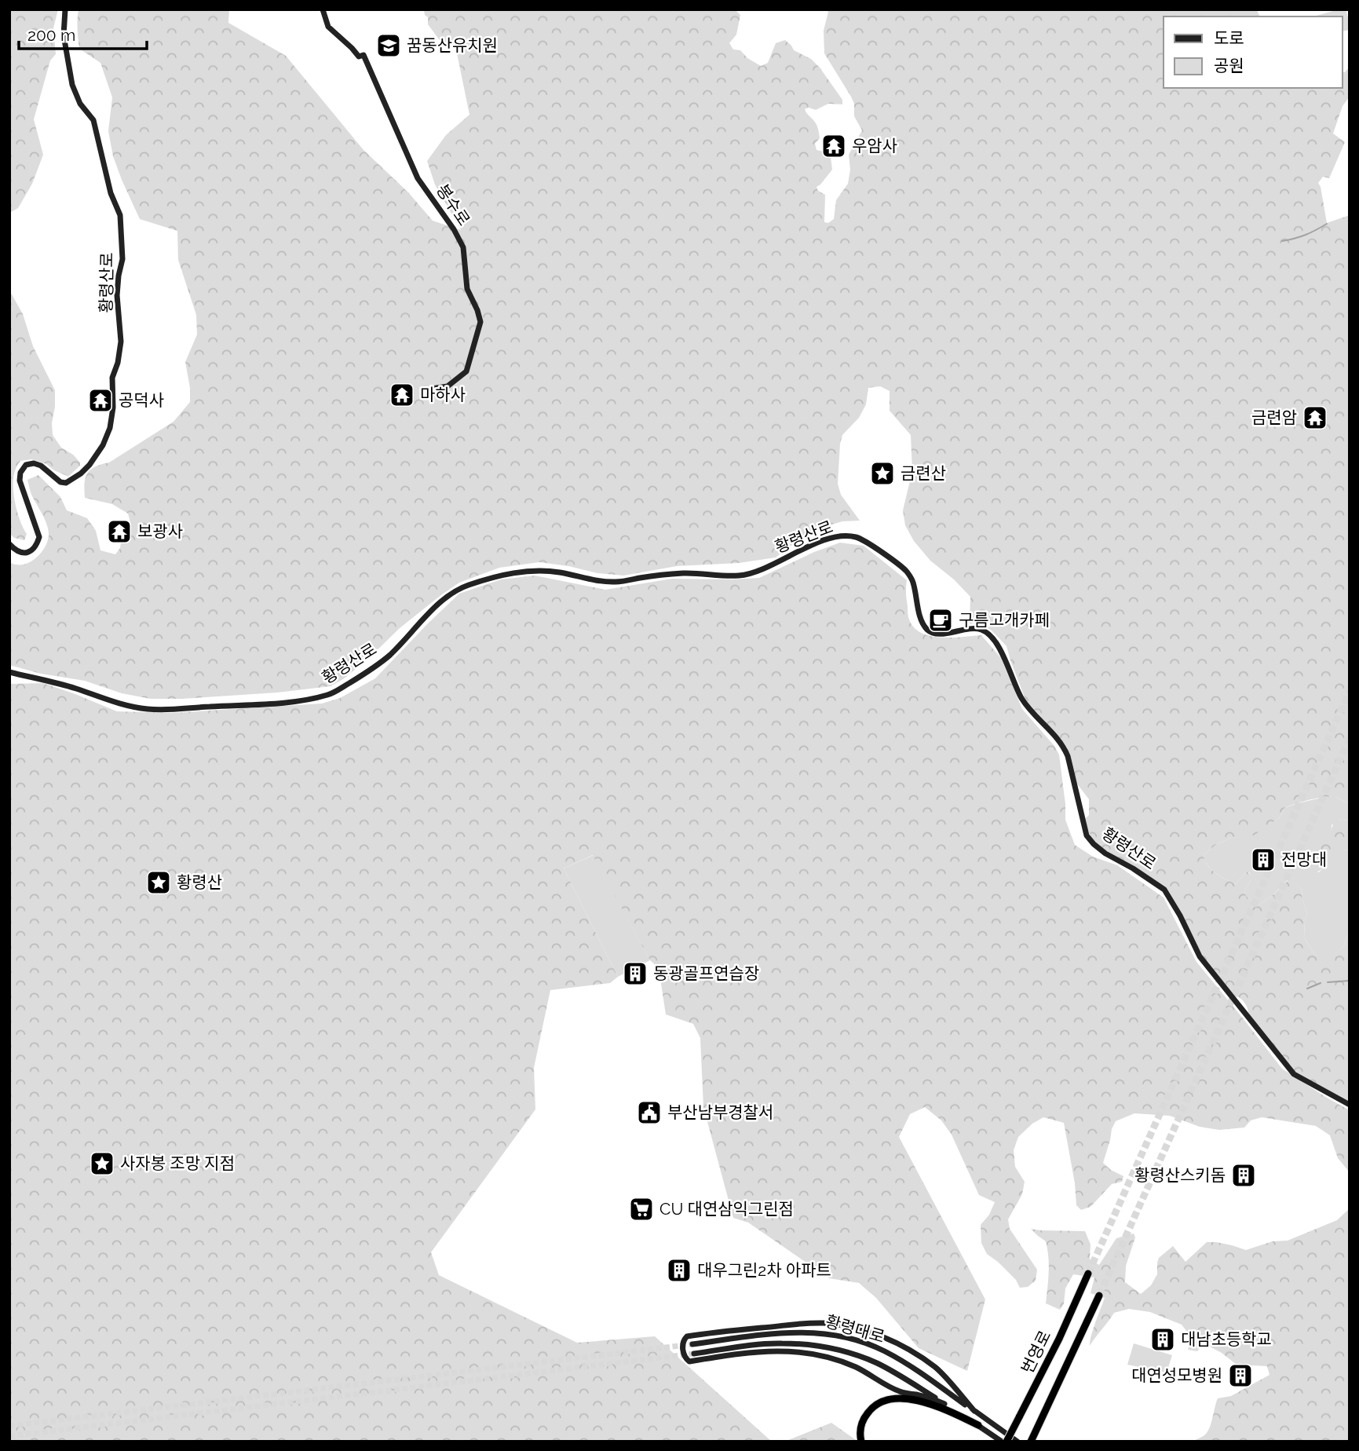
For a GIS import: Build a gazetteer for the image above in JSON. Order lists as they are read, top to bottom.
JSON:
{
  "streets": {
    "highway": ["번영로"],
    "street": ["봉수로", "황령산로", "황령대로"]
  },
  "places": {
    "school or university": ["꿈동산유치원"],
    "temple": [
      "우암사",
      "마하사",
      "공덕사",
      "금련암",
      "보광사"
    ],
    "place": ["금련산", "황령산", "사자봉 조망 지점"],
    "cafe": ["구름고개카페"],
    "building": [
      "전망대",
      "동광골프연습장",
      "황령산스키돔",
      "대우그린2차 아파트",
      "대남초등학교",
      "대연성모병원"
    ],
    "public building": ["부산남부경찰서"],
    "supermarket": ["CU 대연삼익그린점"]
  },
  "legend": ["도로", "공원"],
  "scale_bar": "200 m"
}
